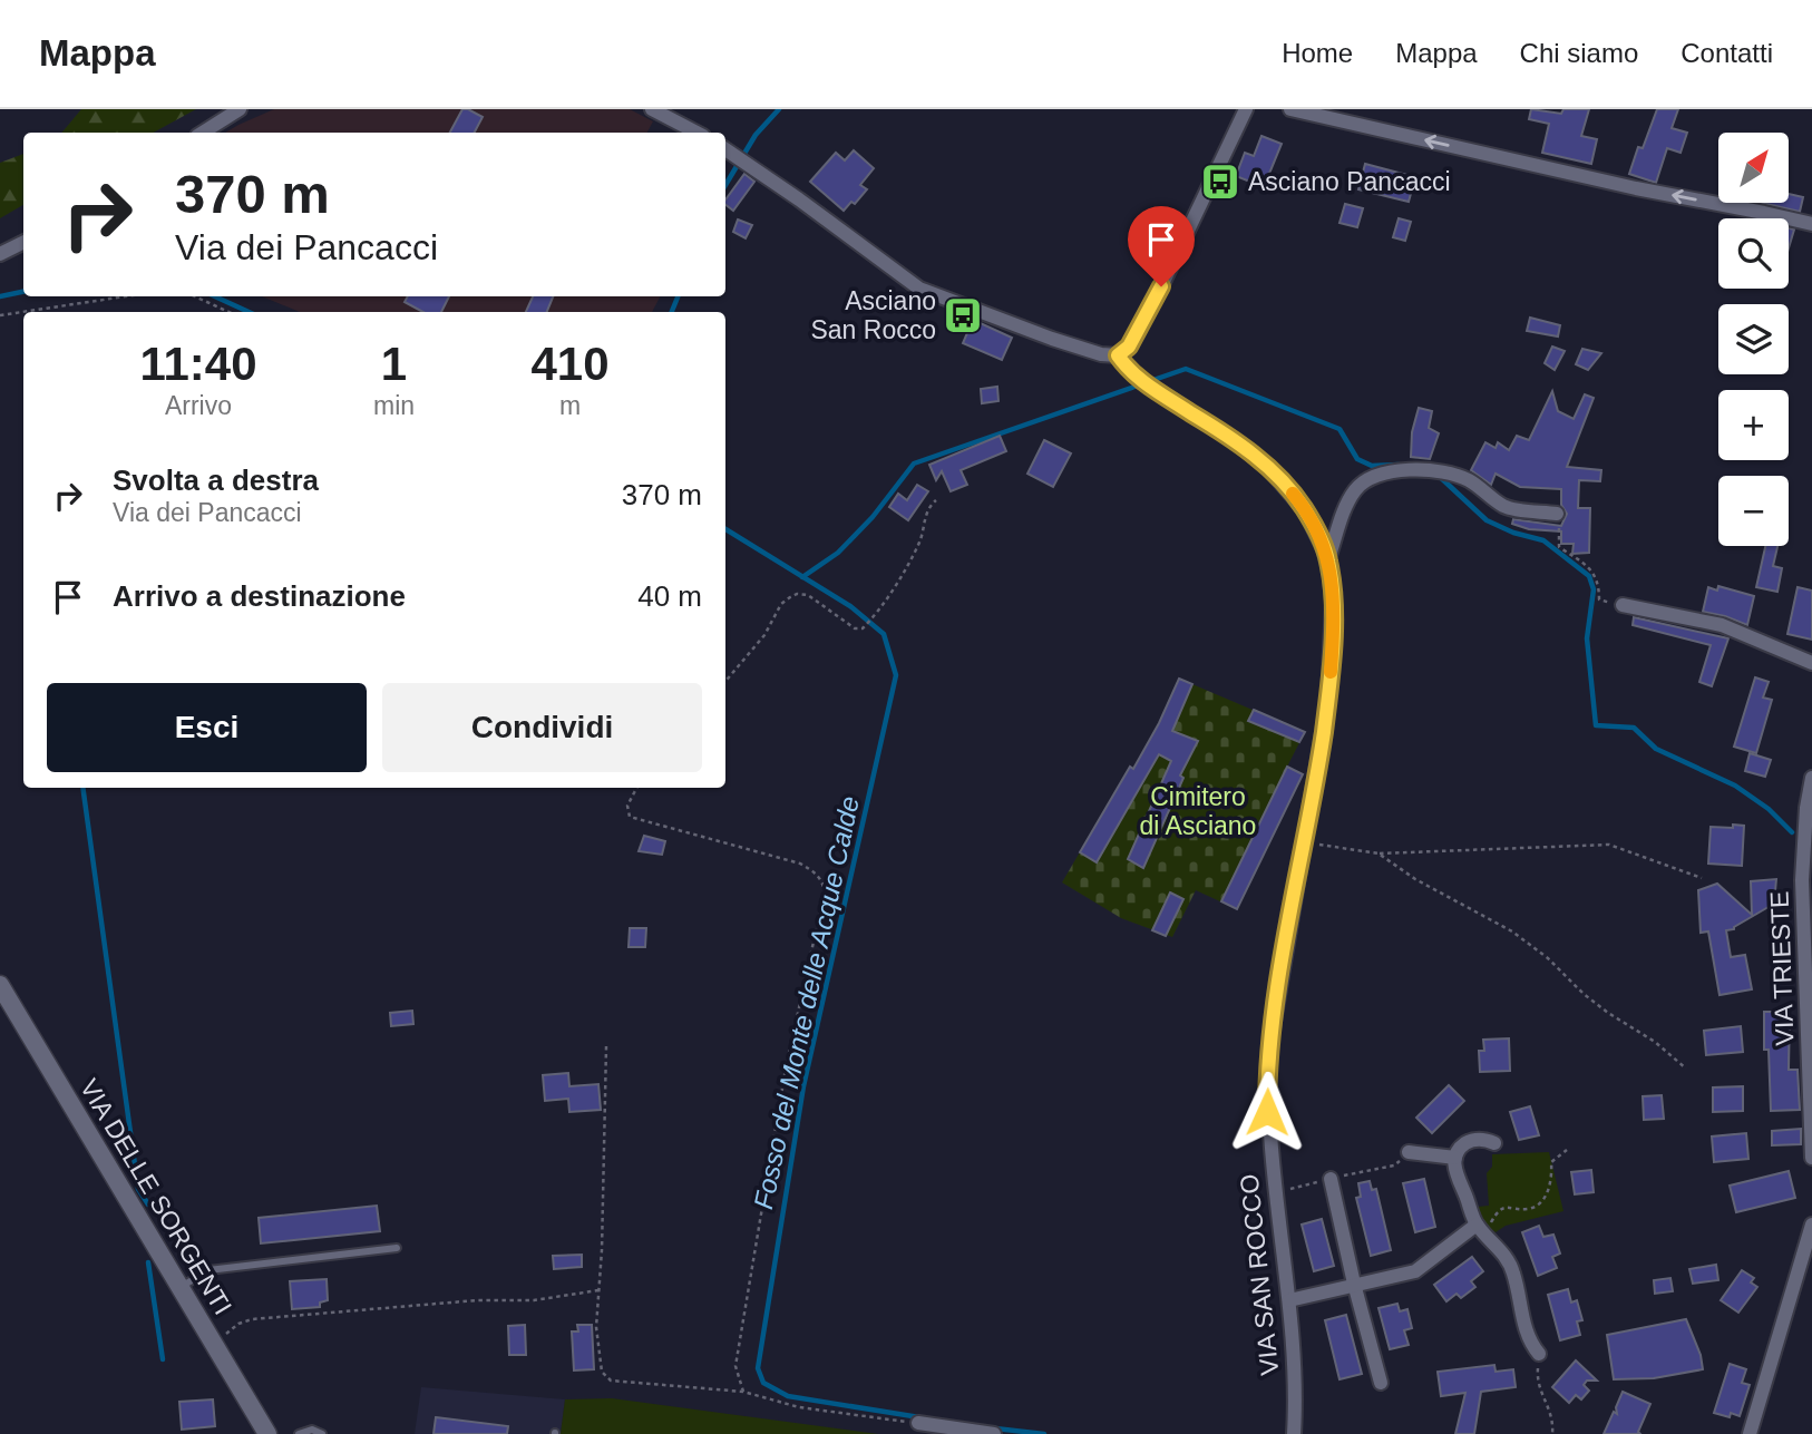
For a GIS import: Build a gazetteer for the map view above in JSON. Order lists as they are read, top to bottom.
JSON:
{
  "streets": {
    "main road": ["VIA DELLE SORGENTI"],
    "street": ["VIA TRIESTE", "VIA SAN ROCCO"]
  },
  "water": ["Fosso del Monte delle Acque Calde"],
  "parks": ["Cimitero di Asciano"],
  "places": {
    "bus stop": ["Asciano Pancacci", "Asciano San Rocco"]
  },
  "north": "top right",
  "page": {
    "header": "Mappa",
    "nav": [
      "Home",
      "Mappa",
      "Chi siamo",
      "Contatti"
    ],
    "map_buttons": ["+", "−"],
    "turn": ["370 m", "Via dei Pancacci"],
    "eta": [
      "11:40",
      "Arrivo",
      "1",
      "min",
      "410",
      "m"
    ],
    "list": [
      {
        "name": "Svolta a destra",
        "note": "Via dei Pancacci",
        "value": "370 m"
      },
      {
        "name": "Arrivo a destinazione",
        "value": "40 m"
      }
    ],
    "buttons": ["Esci", "Condividi"]
  }
}
